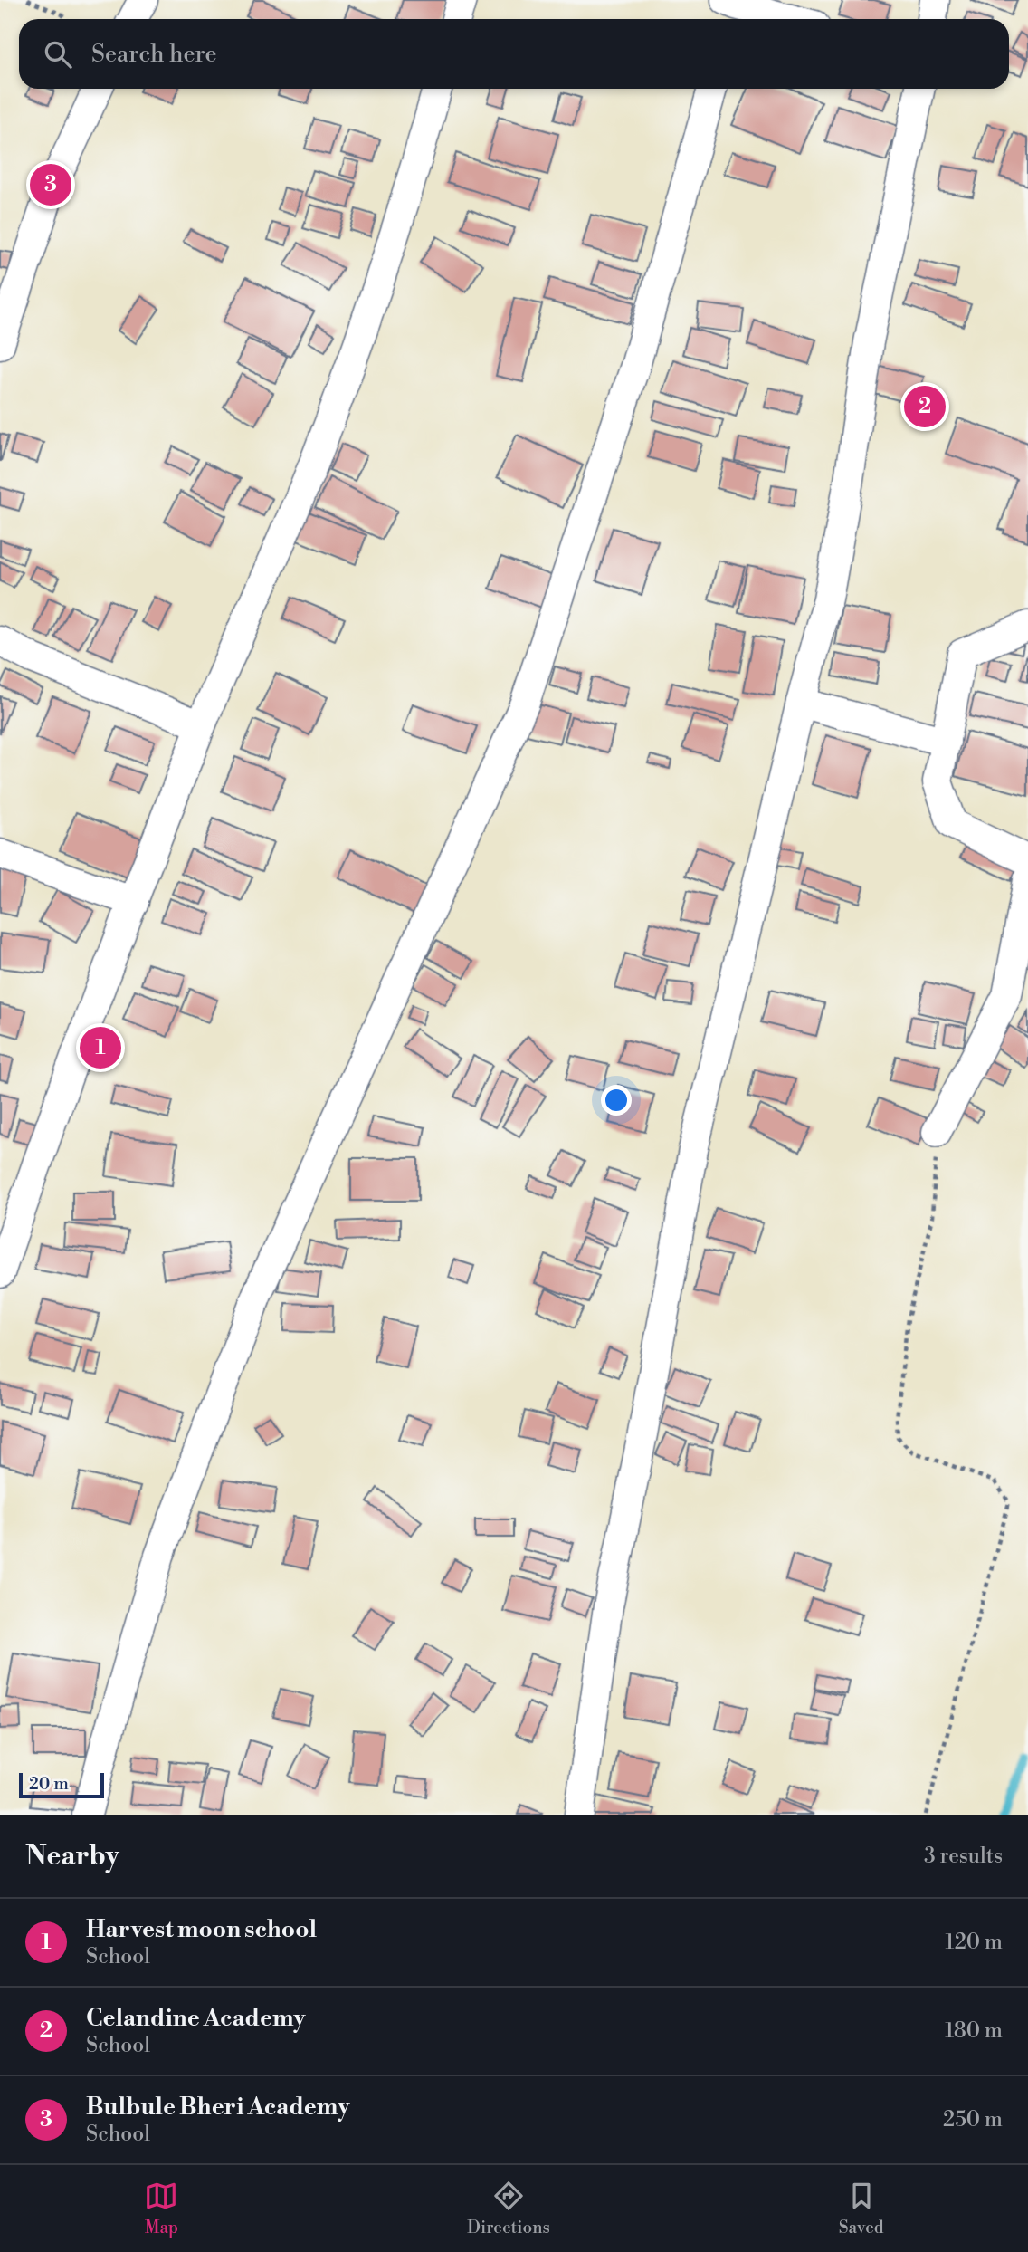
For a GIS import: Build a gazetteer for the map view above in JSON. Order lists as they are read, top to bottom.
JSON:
{
  "scale_bar": "20 m",
  "page": {
    "search": "Search here",
    "pins": ["3", "2", "1"],
    "scale": "20 m",
    "heading": ["Nearby", "3 results"],
    "list": [
      {
        "mark": "1",
        "name": "Harvest moon school",
        "note": "School",
        "value": "120 m"
      },
      {
        "mark": "2",
        "name": "Celandine Academy",
        "note": "School",
        "value": "180 m"
      },
      {
        "mark": "3",
        "name": "Bulbule Bheri Academy",
        "note": "School",
        "value": "250 m"
      }
    ],
    "nav": ["Map", "Directions", "Saved"]
  }
}
